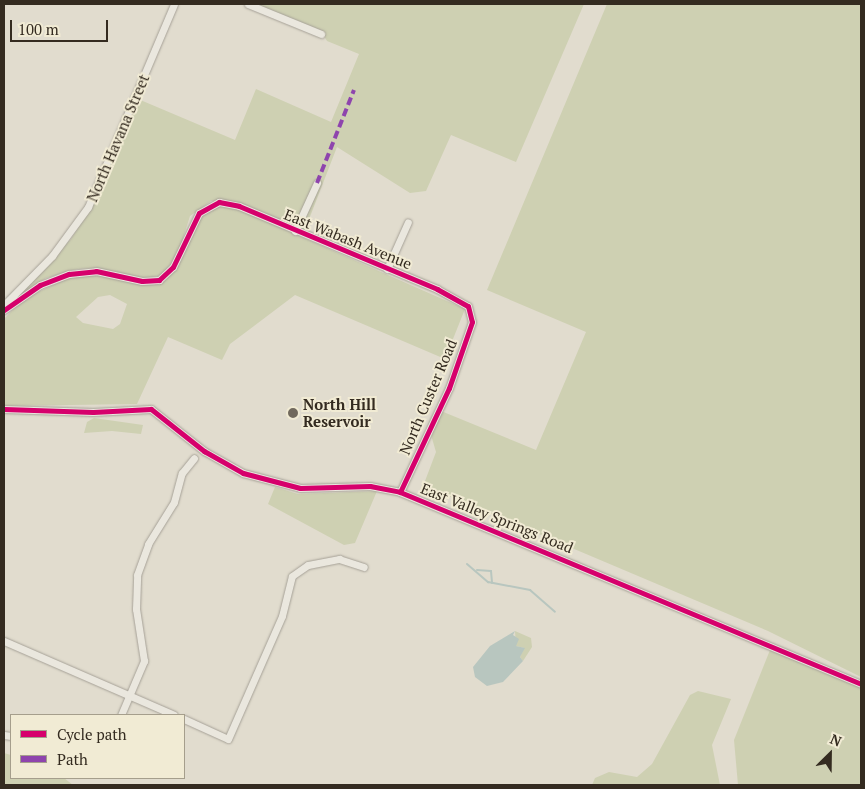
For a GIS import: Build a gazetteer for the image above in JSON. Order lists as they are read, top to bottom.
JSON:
{
  "streets": {
    "street": [
      "North Havana Street",
      "East Wabash Avenue",
      "North Custer Road",
      "East Valley Springs Road"
    ]
  },
  "crossings": [
    ["East Wabash Avenue", "North Custer Road"],
    ["North Custer Road", "East Valley Springs Road"]
  ],
  "places": ["North Hill Reservoir"],
  "legend": ["Cycle path", "Path"],
  "scale_bar": "100 m",
  "north": "top right"
}
